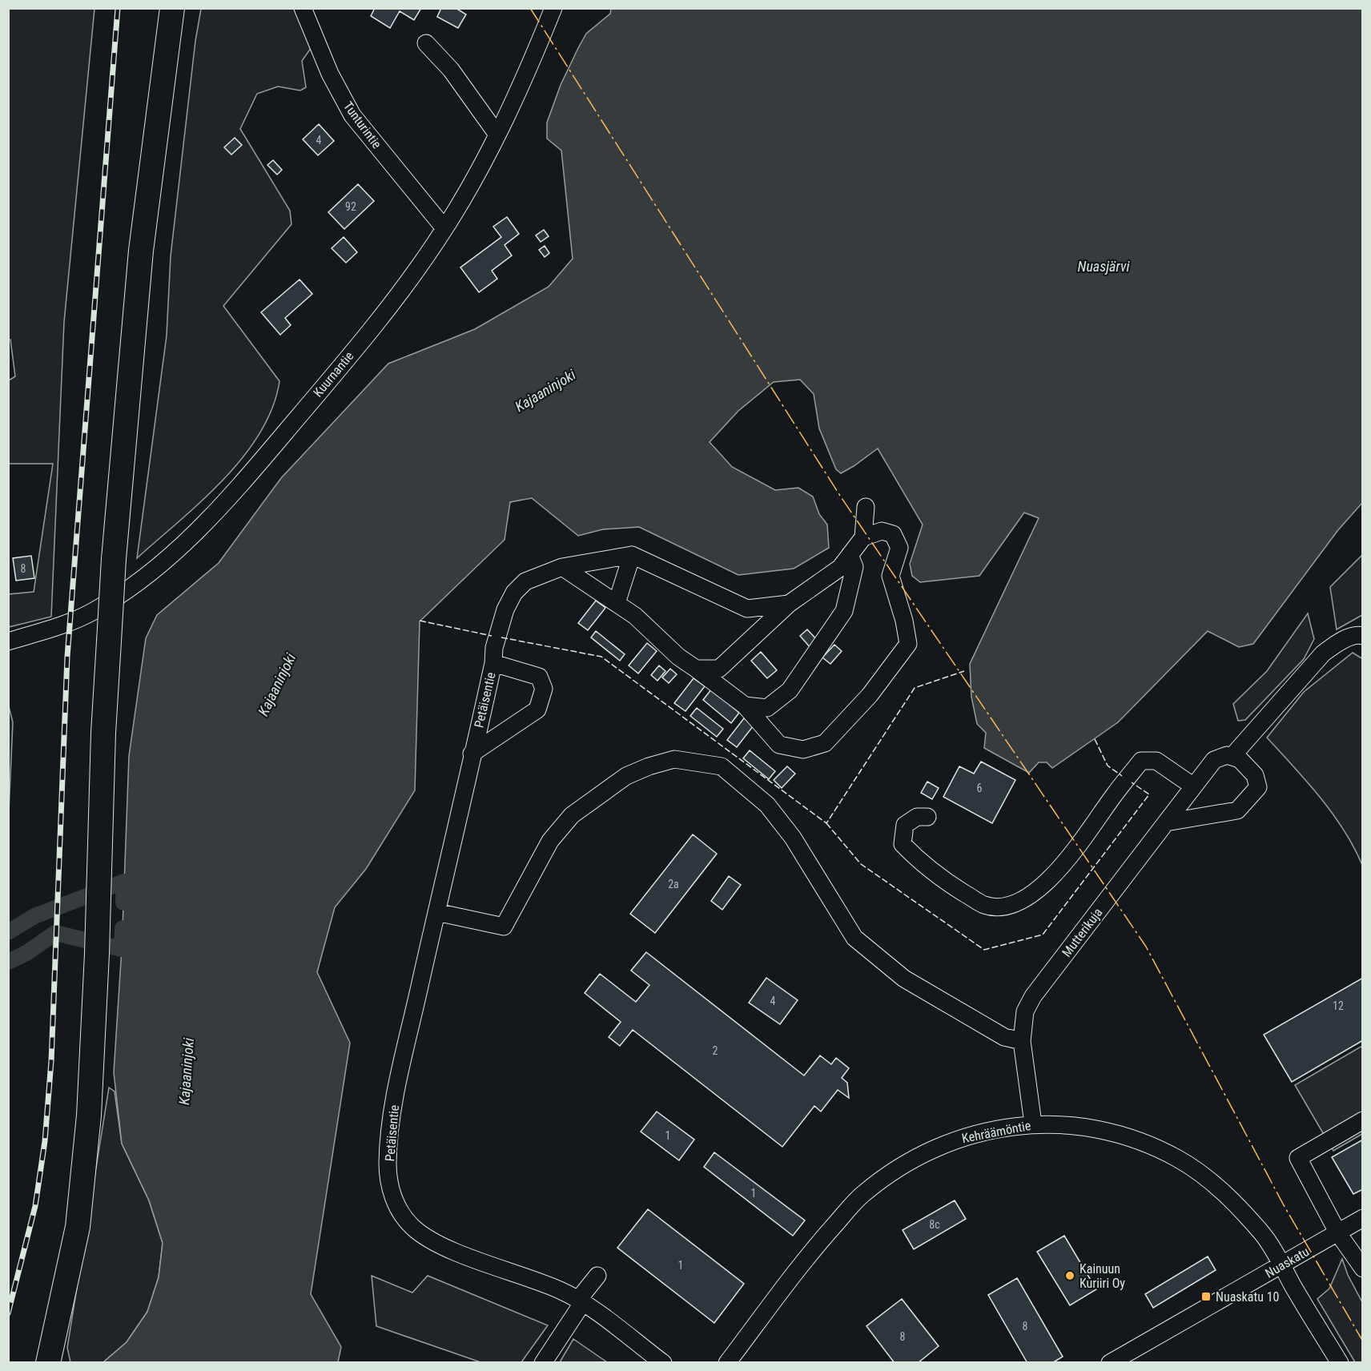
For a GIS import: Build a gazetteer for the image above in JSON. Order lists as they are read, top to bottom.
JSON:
{
  "streets": {
    "street": [
      "Tunturintie",
      "Kuurnantie",
      "Petäisentie",
      "Mutterikuja",
      "Kehräämöntie",
      "Nuaskatu"
    ]
  },
  "crossings": [
    ["Tunturintie", "Kuurnantie"],
    ["Mutterikuja", "Kehräämöntie"],
    ["Kehräämöntie", "Nuaskatu"]
  ],
  "water": ["Nuasjärvi", "Kajaaninjoki"],
  "places": {
    "other": ["Kainuun Kuriiri Oy"],
    "transit": ["Nuaskatu 10"]
  },
  "house_numbers": [
    "4",
    "92",
    "8",
    "6",
    "2a",
    "4",
    "12",
    "2",
    "1",
    "1",
    "8c",
    "1",
    "8",
    "8"
  ]
}
